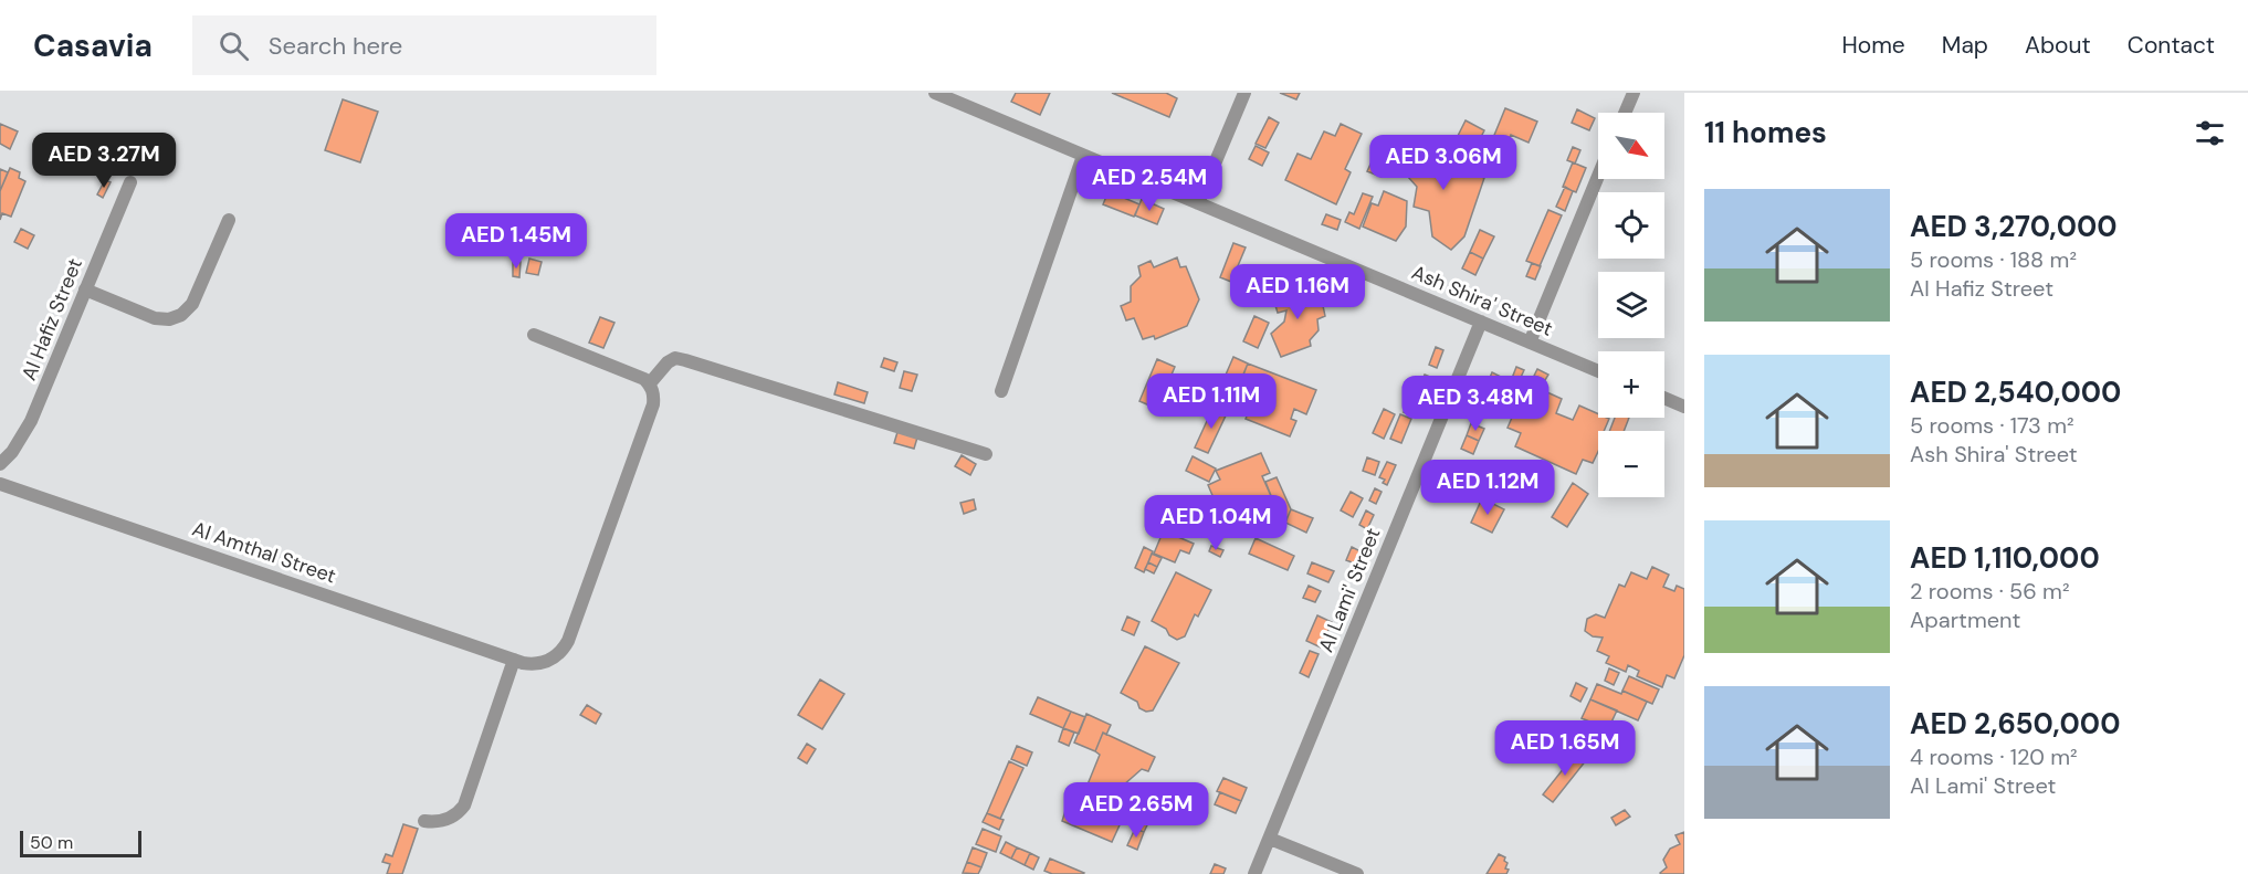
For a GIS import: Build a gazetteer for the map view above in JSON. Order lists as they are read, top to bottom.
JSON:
{
  "streets": {
    "street": [
      "Ash Shira' Street",
      "Al Hafiz Street",
      "Al Amthal Street",
      "Al Lami' Street"
    ]
  },
  "crossings": [
    ["Ash Shira' Street", "Al Lami' Street"]
  ],
  "scale_bar": "50 m",
  "north": "bottom right",
  "page": {
    "header": "Casavia",
    "search": "Search here",
    "nav": [
      "Home",
      "Map",
      "About",
      "Contact"
    ],
    "heading": "11 homes",
    "map_buttons": ["+", "−"],
    "price": [
      "AED 3.27M",
      "AED 3.06M",
      "AED 2.54M",
      "AED 1.45M",
      "AED 1.16M",
      "AED 1.11M",
      "AED 3.48M",
      "AED 1.12M",
      "AED 1.04M",
      "AED 1.65M",
      "AED 2.65M"
    ],
    "list": [
      {
        "name": "AED 3,270,000",
        "note": "5 rooms · 188 m² · Al Hafiz Street"
      },
      {
        "name": "AED 2,540,000",
        "note": "5 rooms · 173 m² · Ash Shira' Street"
      },
      {
        "name": "AED 1,110,000",
        "note": "2 rooms · 56 m² · Apartment"
      },
      {
        "name": "AED 2,650,000",
        "note": "4 rooms · 120 m² · Al Lami' Street"
      }
    ],
    "scale": "50 m"
  }
}
